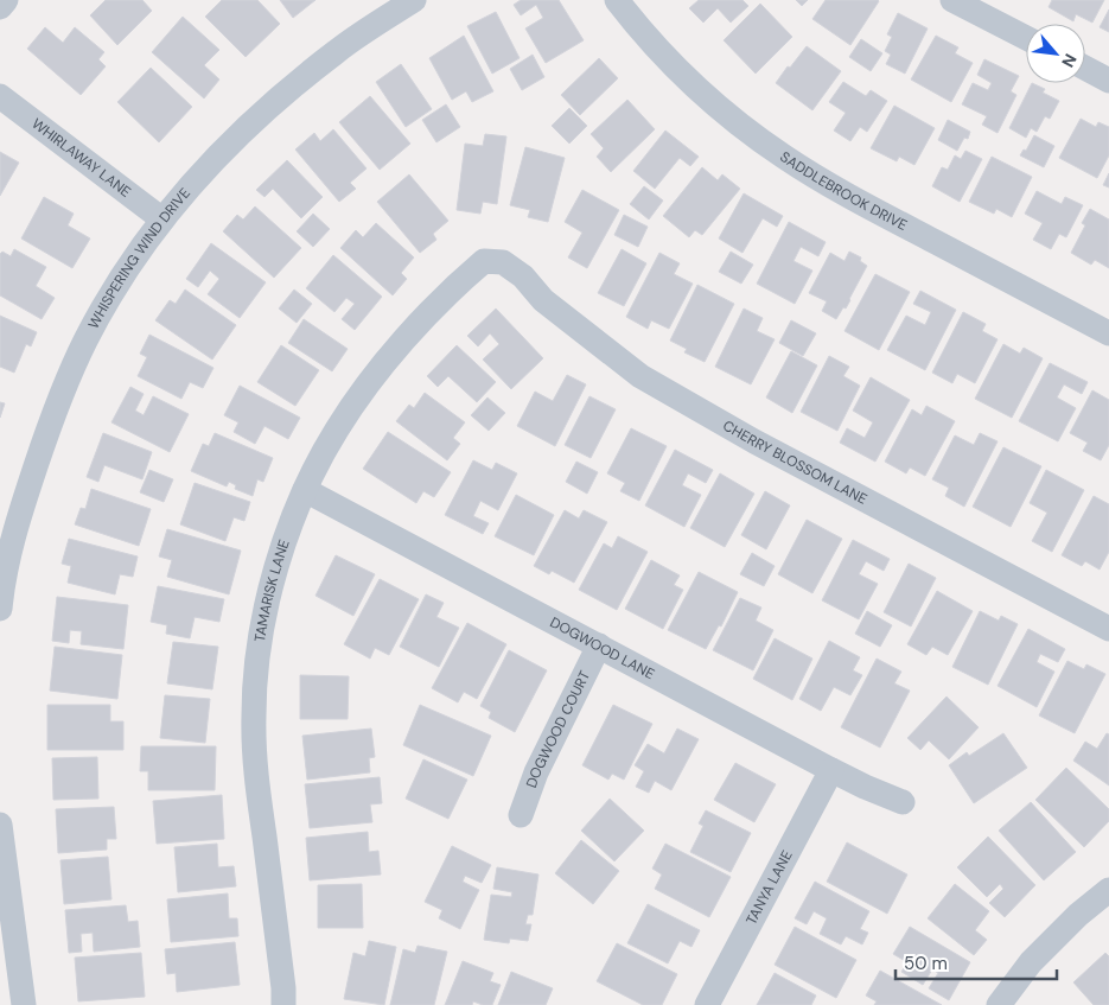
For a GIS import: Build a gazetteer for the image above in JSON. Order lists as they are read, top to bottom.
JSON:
{
  "streets": {
    "street": [
      "WHIRLAWAY LANE",
      "SADDLEBROOK DRIVE",
      "WHISPERING WIND DRIVE",
      "CHERRY BLOSSOM LANE",
      "TAMARISK LANE",
      "DOGWOOD LANE",
      "DOGWOOD COURT",
      "TANYA LANE"
    ]
  },
  "crossings": [
    ["WHIRLAWAY LANE", "WHISPERING WIND DRIVE"],
    ["CHERRY BLOSSOM LANE", "TAMARISK LANE"],
    ["TAMARISK LANE", "DOGWOOD LANE"],
    ["DOGWOOD LANE", "DOGWOOD COURT"],
    ["DOGWOOD LANE", "TANYA LANE"]
  ],
  "scale_bar": "50 m",
  "north": "bottom right"
}
